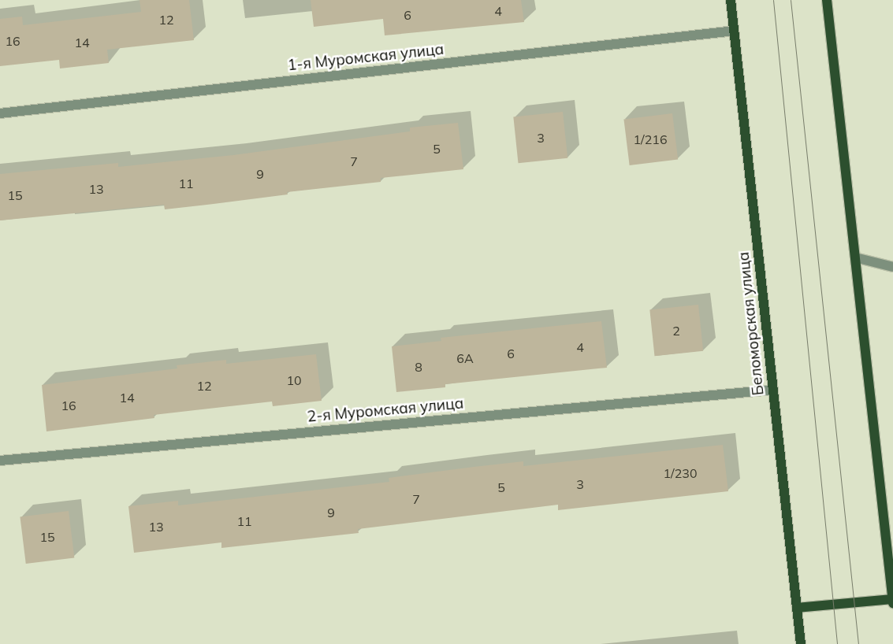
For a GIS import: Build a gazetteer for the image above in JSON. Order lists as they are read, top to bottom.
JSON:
{
  "streets": {
    "main road": ["Беломорская улица"],
    "street": ["1-я Муромская улица", "2-я Муромская улица"]
  },
  "crossings": [
    ["1-я Муромская улица", "Беломорская улица"],
    ["Беломорская улица", "2-я Муромская улица"]
  ],
  "house_numbers": [
    "4",
    "6",
    "12",
    "16",
    "14",
    "3",
    "1/216",
    "5",
    "7",
    "9",
    "11",
    "13",
    "15",
    "2",
    "4",
    "6",
    "6А",
    "8",
    "10",
    "12",
    "14",
    "16",
    "1/230",
    "3",
    "5",
    "7",
    "9",
    "11",
    "13",
    "15"
  ]
}
